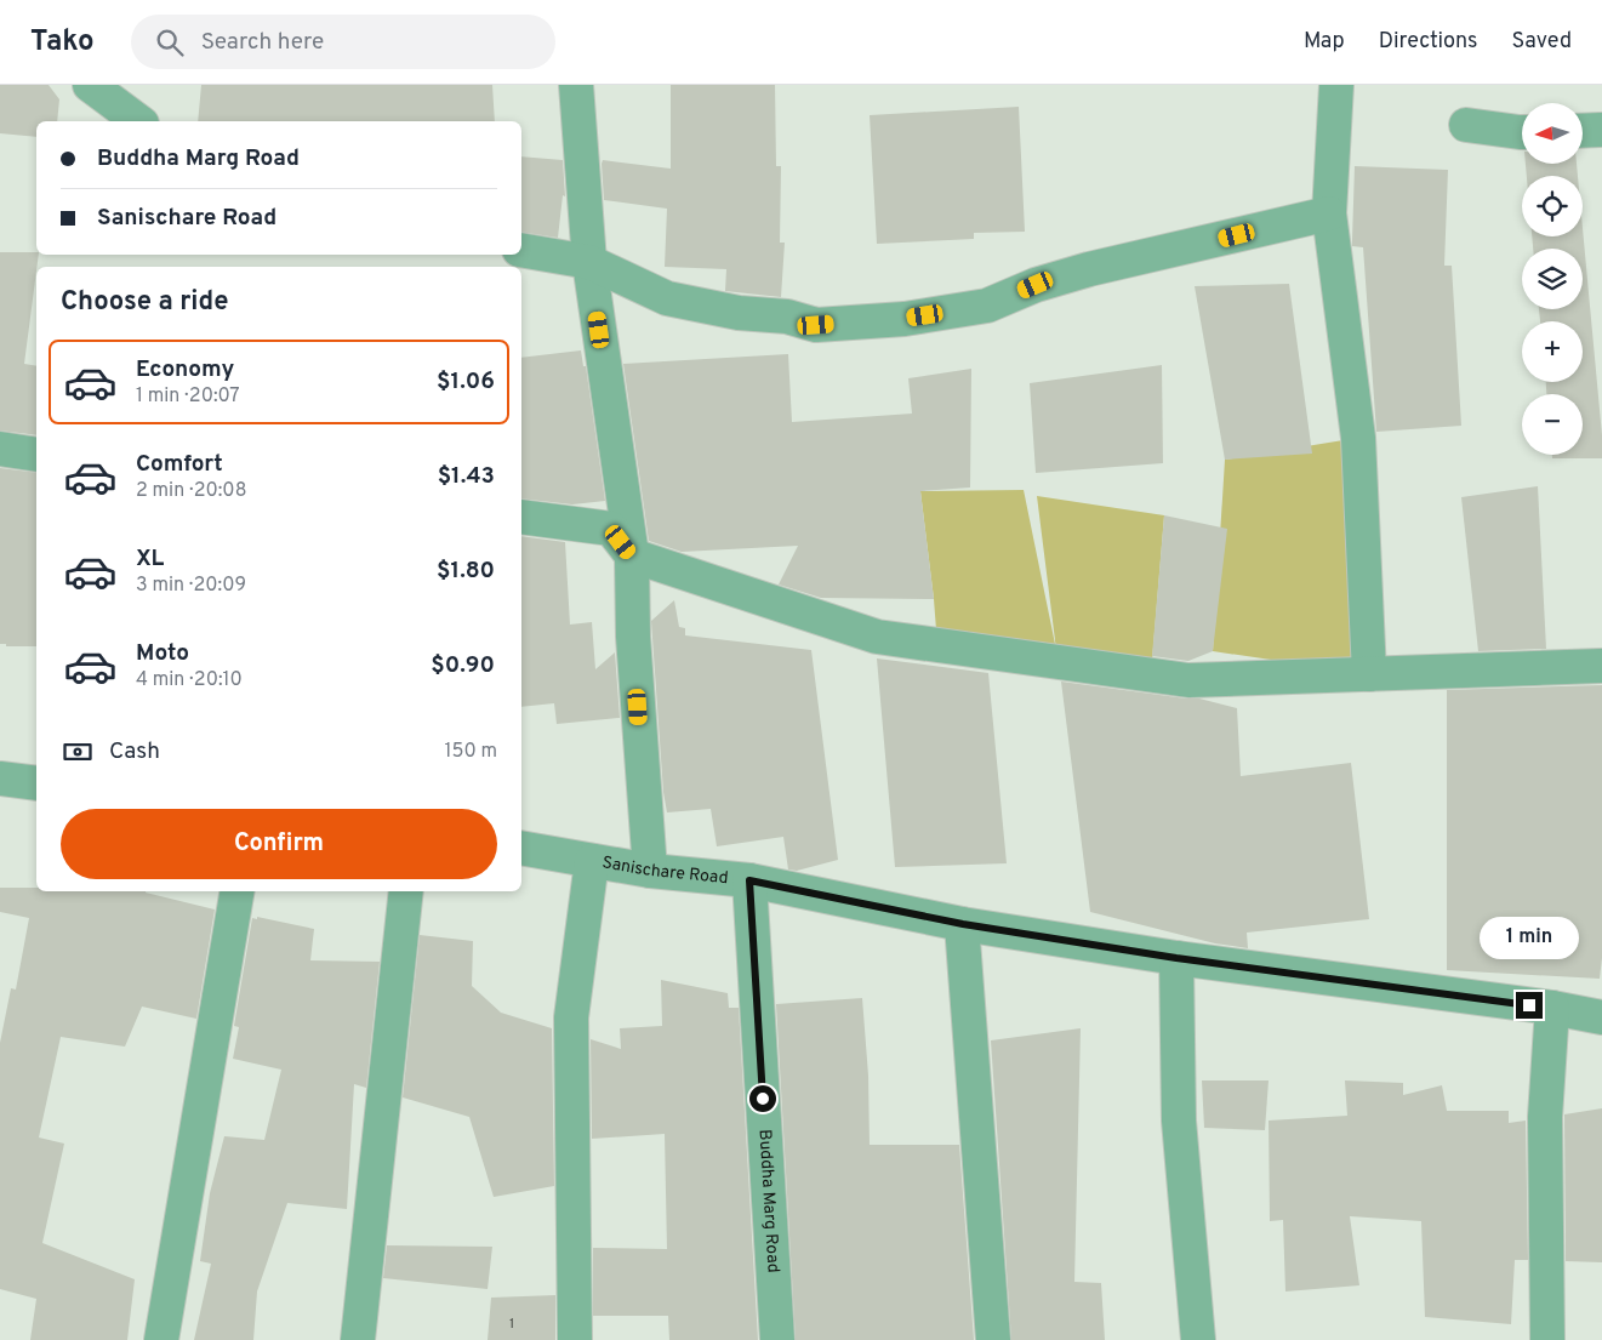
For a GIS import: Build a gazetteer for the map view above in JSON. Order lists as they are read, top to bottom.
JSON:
{
  "streets": {
    "street": ["Sanischare Road", "Buddha Marg Road"]
  },
  "crossings": [
    ["Sanischare Road", "Buddha Marg Road"]
  ],
  "house_numbers": ["1"],
  "north": "left",
  "page": {
    "header": "Tako",
    "search": "Search here",
    "nav": ["Map", "Directions", "Saved"],
    "map_buttons": ["+", "−"],
    "banner": ["Buddha Marg Road", "Sanischare Road"],
    "heading": "Choose a ride",
    "list": [
      {
        "name": "Economy",
        "note": "1 min · 20:07",
        "value": "$1.06"
      },
      {
        "name": "Comfort",
        "note": "2 min · 20:08",
        "value": "$1.43"
      },
      {
        "name": "XL",
        "note": "3 min · 20:09",
        "value": "$1.80"
      },
      {
        "name": "Moto",
        "note": "4 min · 20:10",
        "value": "$0.90"
      }
    ],
    "pay": ["Cash", "150 m"],
    "buttons": "Confirm",
    "bubble": "1 min"
  }
}
